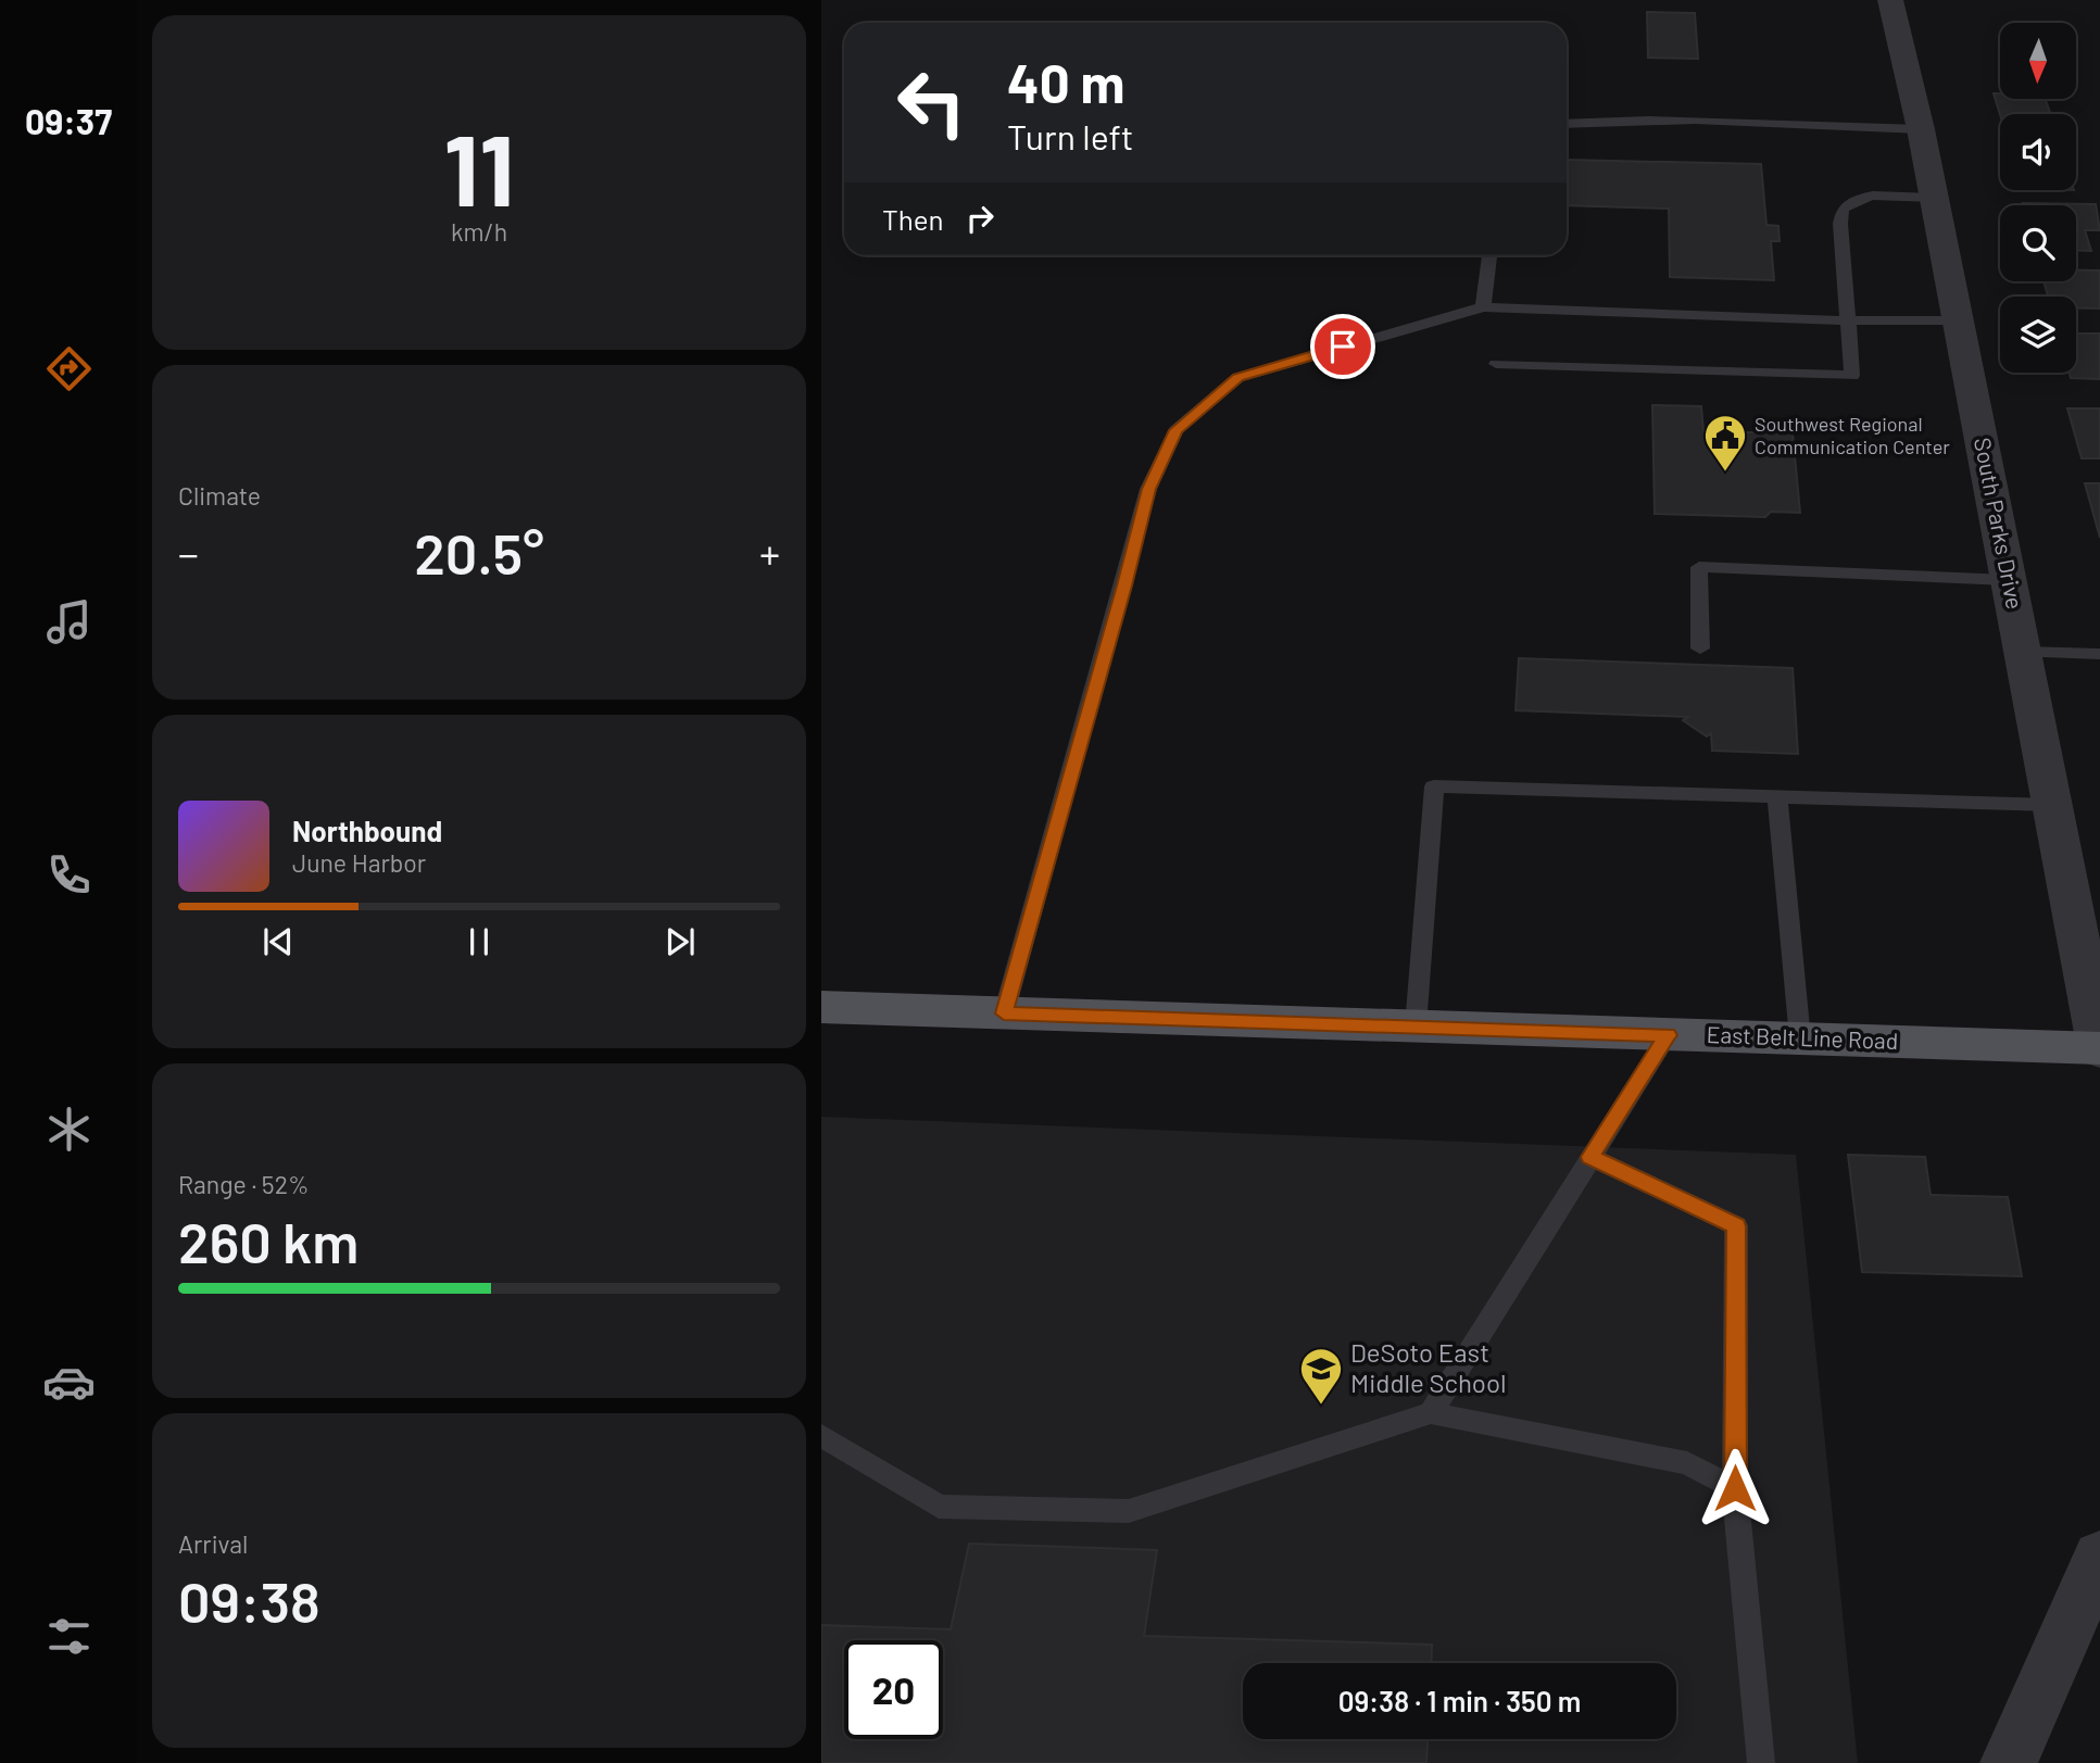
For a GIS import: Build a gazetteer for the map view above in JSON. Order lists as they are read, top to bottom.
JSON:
{
  "streets": {
    "main road": ["East Belt Line Road"],
    "street": ["South Parks Drive"]
  },
  "crossings": [
    ["South Parks Drive", "East Belt Line Road"]
  ],
  "places": {
    "public building": ["Southwest Regional Communication Center"],
    "school or university": ["DeSoto East Middle School"]
  },
  "north": "bottom",
  "page": {
    "tabs": "09:37",
    "tile": [
      ["11", "km/h"],
      "Climate",
      ["Range · 52%", "260 km"],
      ["Arrival", "09:38"]
    ],
    "turn": ["40 m", "Turn left"],
    "then": "Then",
    "heat": ["−", "20.5°", "+"],
    "song": ["Northbound", "June Harbor"],
    "limit": "20",
    "trip": "09:38 · 1 min · 350 m"
  }
}
